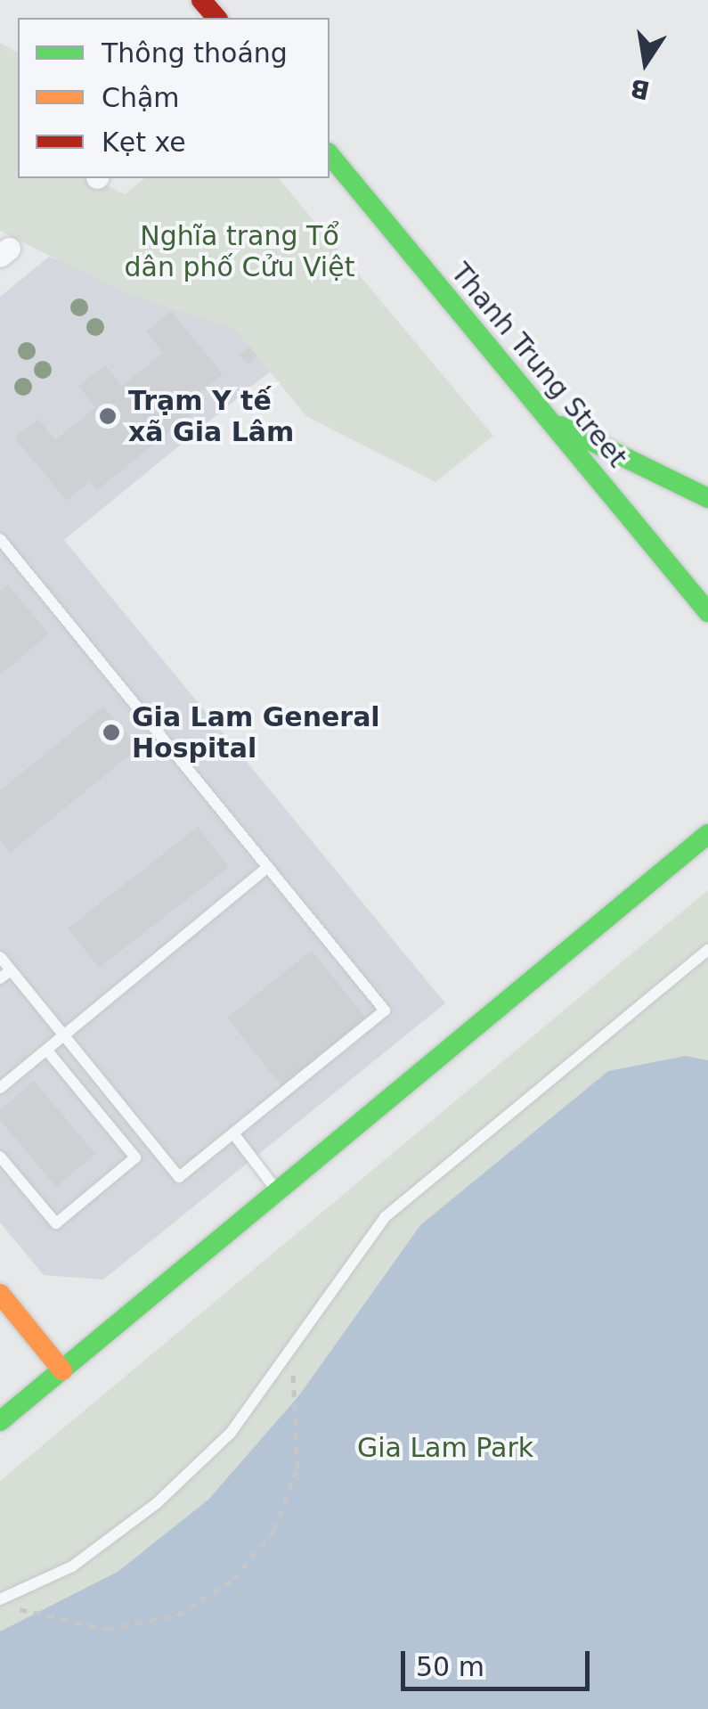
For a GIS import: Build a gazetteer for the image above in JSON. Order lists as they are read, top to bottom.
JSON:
{
  "streets": {
    "street": ["Thanh Trung Street"]
  },
  "parks": ["Nghĩa trang Tổ dân phố Cửu Việt", "Gia Lam Park"],
  "places": ["Trạm Y tế xã Gia Lâm", "Gia Lam General Hospital"],
  "legend": ["Thông thoáng", "Chậm", "Kẹt xe"],
  "scale_bar": "50 m",
  "north": "bottom"
}
